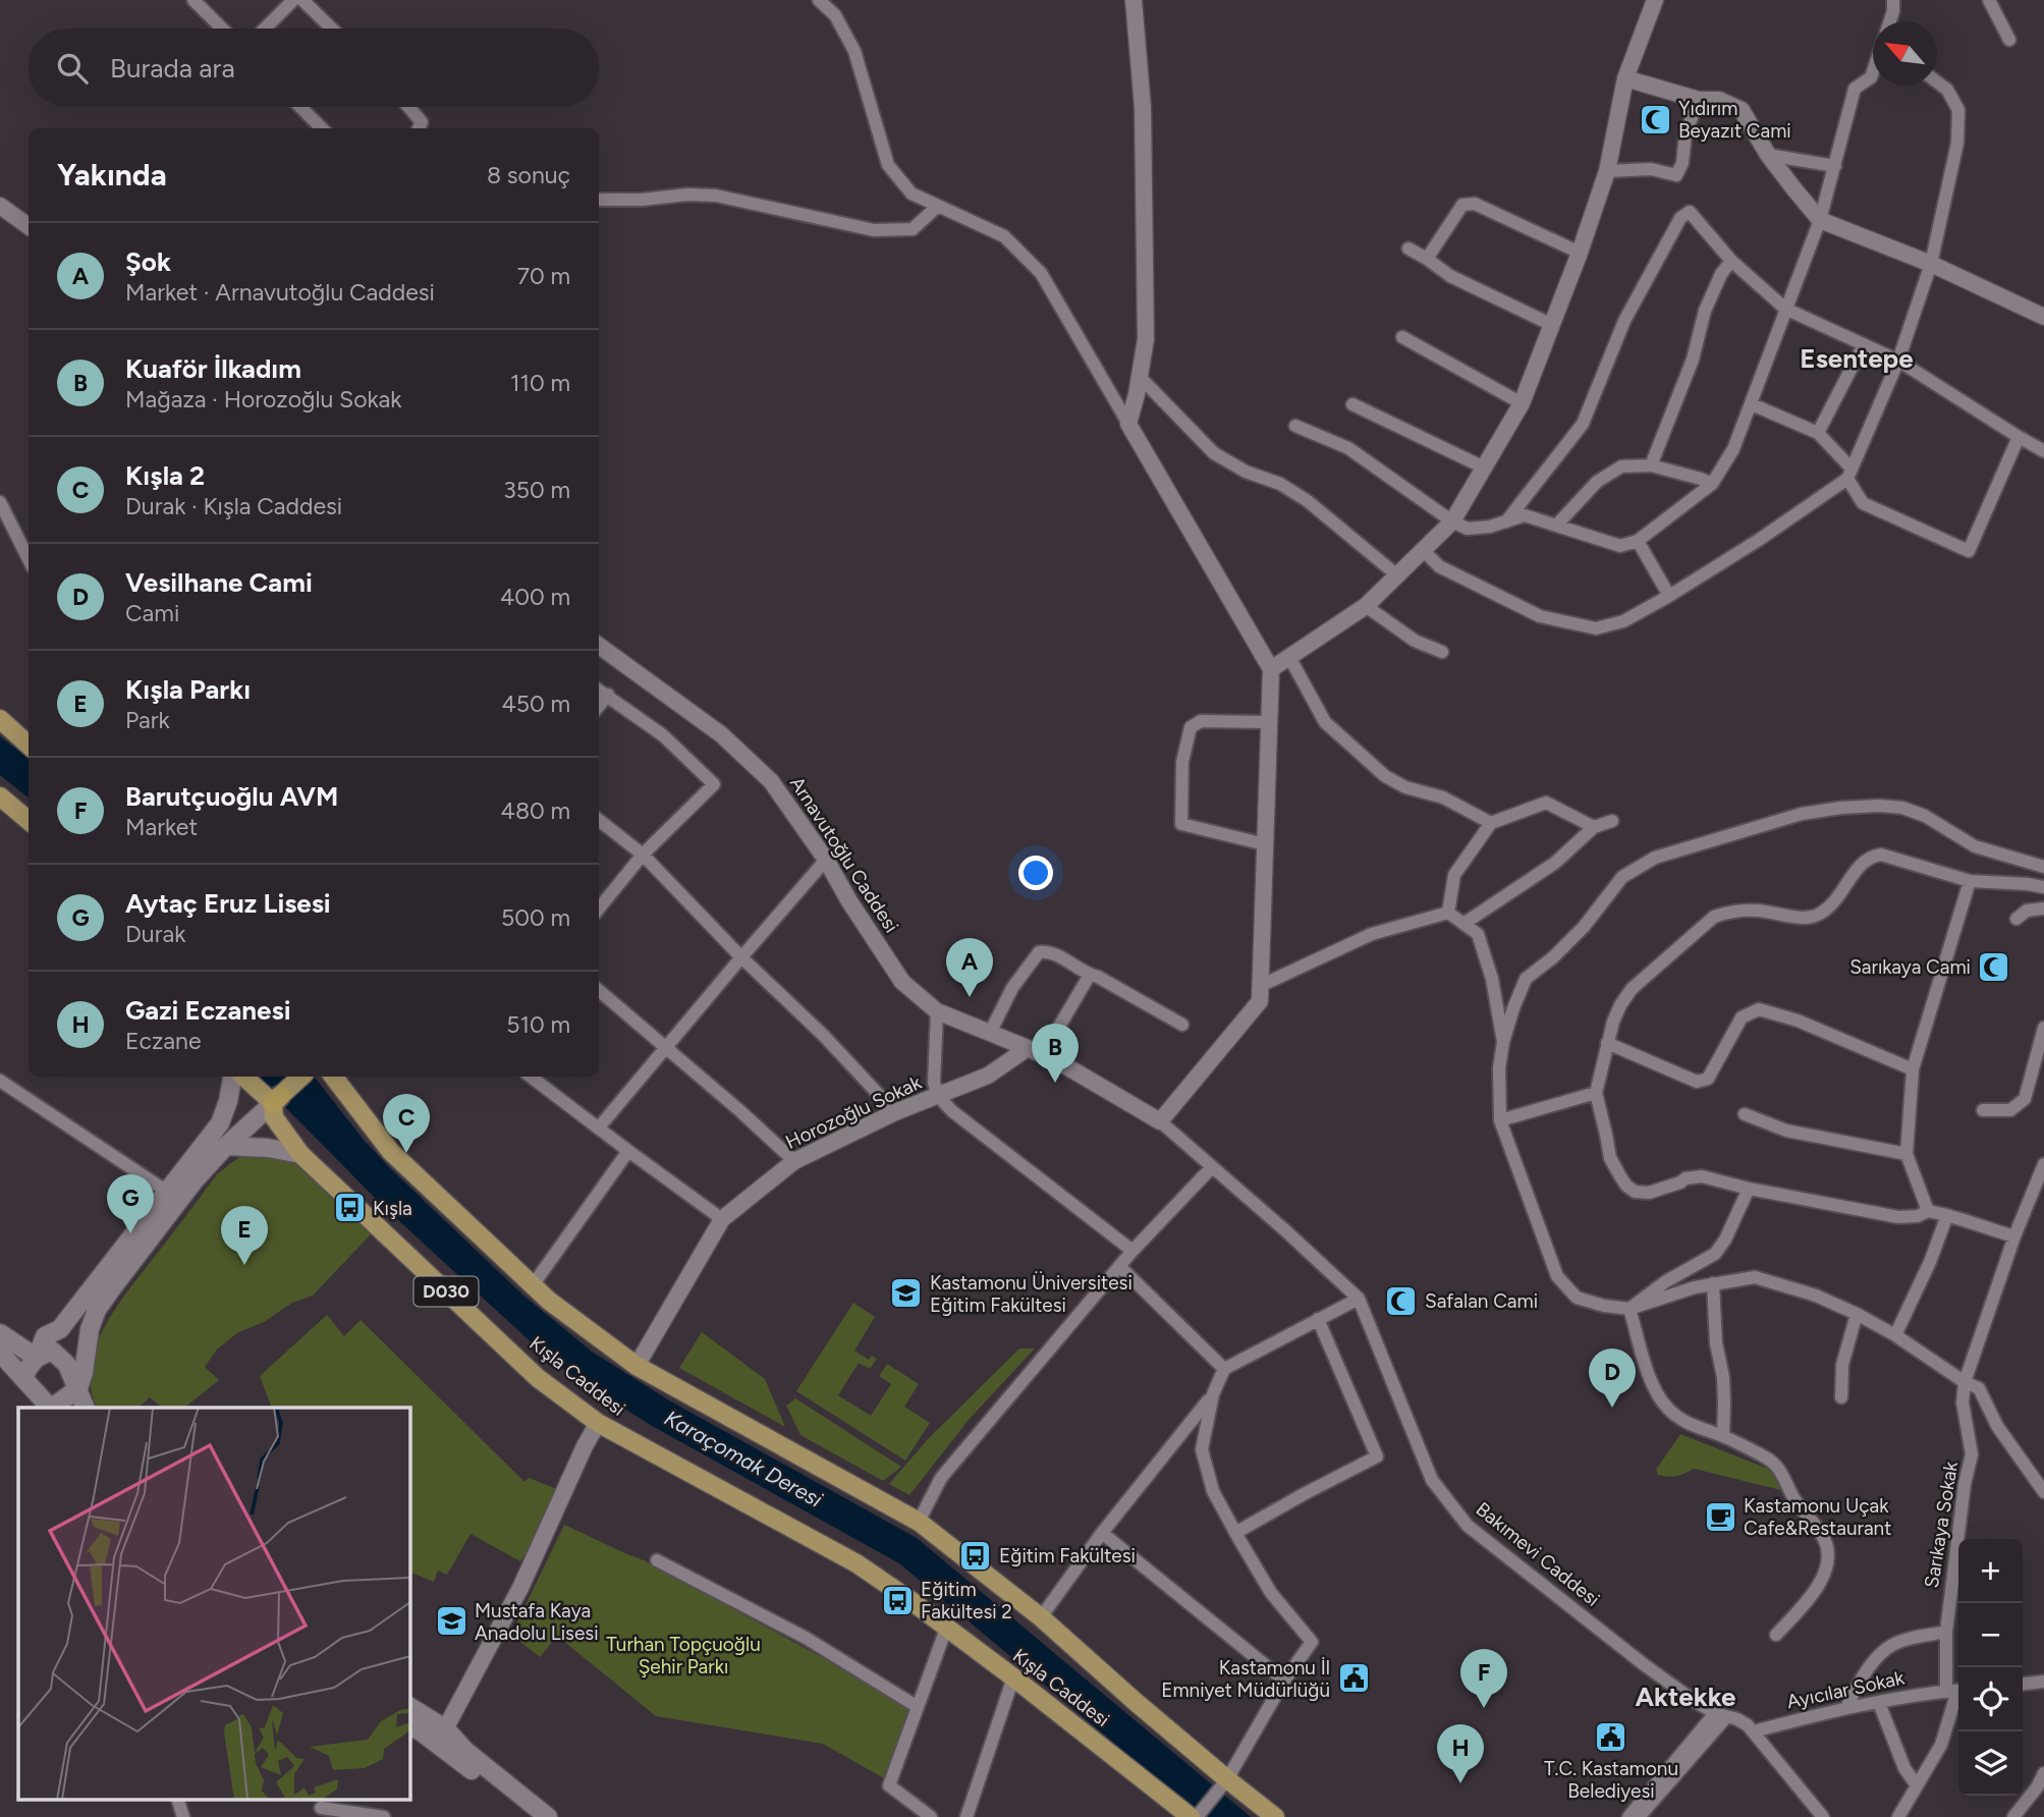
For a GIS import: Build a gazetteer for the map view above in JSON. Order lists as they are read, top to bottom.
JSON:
{
  "streets": {
    "main road": ["D030", "Kışla Caddesi"],
    "street": [
      "Arnavutoğlu Caddesi",
      "Horozoğlu Sokak",
      "Sarıkaya Sokak",
      "Bakımevi Caddesi",
      "Ayıcılar Sokak"
    ]
  },
  "crossings": [
    ["Arnavutoğlu Caddesi", "Horozoğlu Sokak"],
    ["Bakımevi Caddesi", "Ayıcılar Sokak"]
  ],
  "districts": ["Esentepe", "Aktekke"],
  "water": ["Karaçomak Deresi"],
  "parks": ["Turhan Topçuoğlu Şehir Parkı"],
  "places": {
    "mosque": ["Yıdırım Beyazıt Cami", "Sarıkaya Cami", "Safalan Cami"],
    "bus stop": ["Kışla", "Eğitim Fakültesi", "Eğitim Fakültesi 2"],
    "school or university": ["Kastamonu Üniversitesi Eğitim Fakültesi", "Mustafa Kaya Anadolu Lisesi"],
    "cafe": ["Kastamonu Uçak Cafe&Restaurant"],
    "public building": ["Kastamonu İl Emniyet Müdürlüğü", "T.C. Kastamonu Belediyesi"]
  },
  "north": "top left",
  "page": {
    "search": "Burada ara",
    "heading": ["Yakında", "8 sonuç"],
    "list": [
      {
        "mark": "A",
        "name": "Şok",
        "note": "Market · Arnavutoğlu Caddesi",
        "value": "70 m"
      },
      {
        "mark": "B",
        "name": "Kuaför İlkadım",
        "note": "Mağaza · Horozoğlu Sokak",
        "value": "110 m"
      },
      {
        "mark": "C",
        "name": "Kışla 2",
        "note": "Durak · Kışla Caddesi",
        "value": "350 m"
      },
      {
        "mark": "D",
        "name": "Vesilhane Cami",
        "note": "Cami",
        "value": "400 m"
      },
      {
        "mark": "E",
        "name": "Kışla Parkı",
        "note": "Park",
        "value": "450 m"
      },
      {
        "mark": "F",
        "name": "Barutçuoğlu AVM",
        "note": "Market",
        "value": "480 m"
      },
      {
        "mark": "G",
        "name": "Aytaç Eruz Lisesi",
        "note": "Durak",
        "value": "500 m"
      },
      {
        "mark": "H",
        "name": "Gazi Eczanesi",
        "note": "Eczane",
        "value": "510 m"
      }
    ],
    "pins": [
      "A",
      "B",
      "C",
      "G",
      "E",
      "D",
      "F",
      "H"
    ],
    "map_buttons": ["+", "−"]
  }
}
